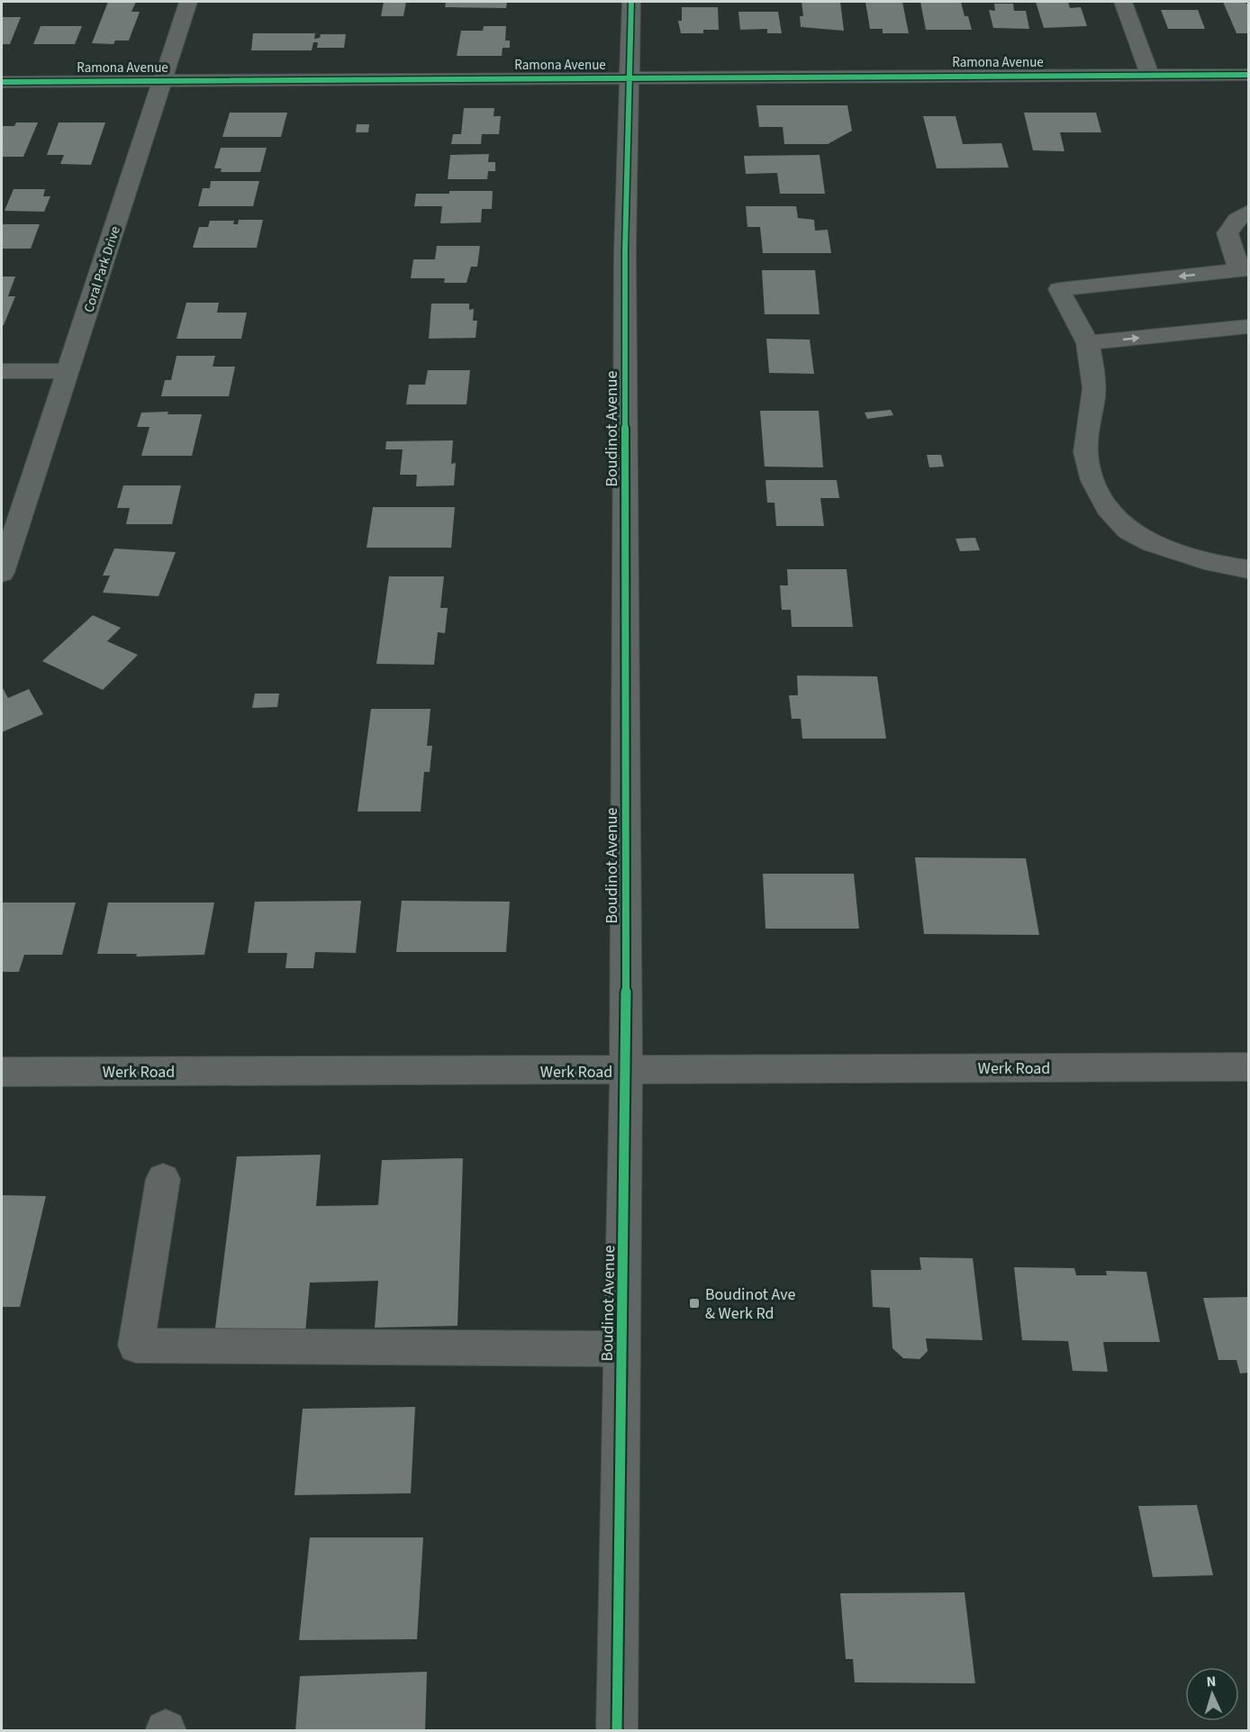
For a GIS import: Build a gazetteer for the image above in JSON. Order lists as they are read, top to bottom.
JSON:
{
  "streets": {
    "street": [
      "Ramona Avenue",
      "Coral Park Drive",
      "Boudinot Avenue",
      "Werk Road"
    ]
  },
  "crossings": [
    ["Ramona Avenue", "Coral Park Drive"],
    ["Ramona Avenue", "Boudinot Avenue"],
    ["Boudinot Avenue", "Werk Road"]
  ],
  "places": {
    "transit": ["Boudinot Ave & Werk Rd"]
  },
  "north": "top"
}
